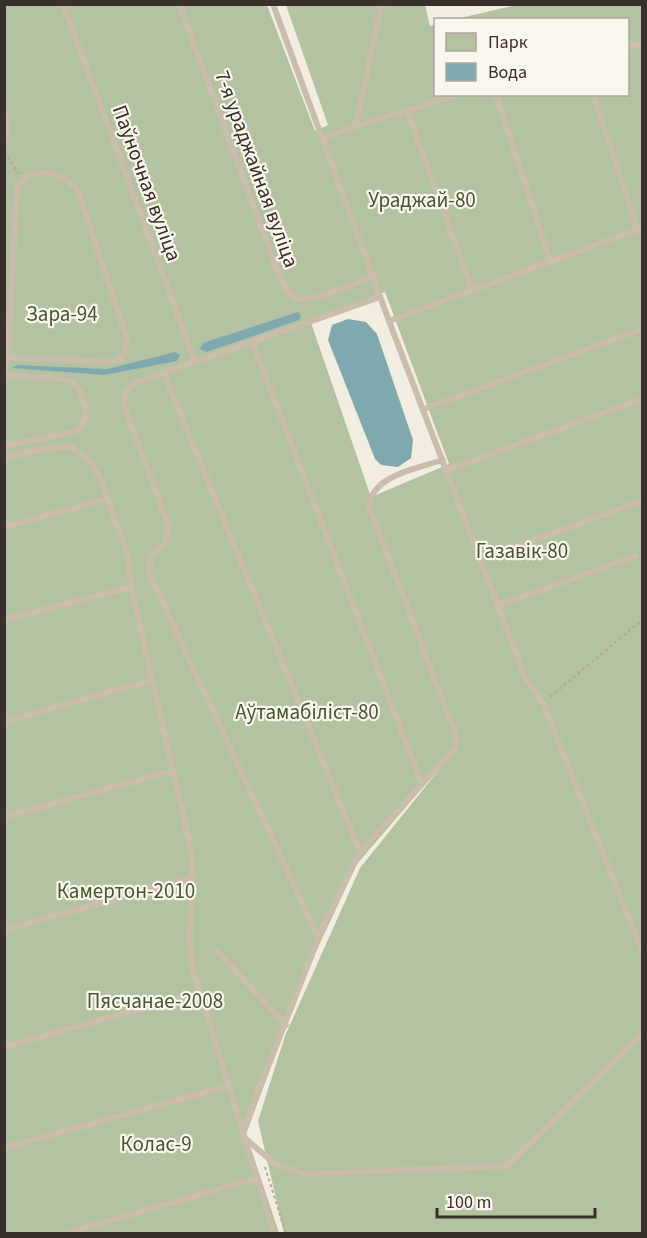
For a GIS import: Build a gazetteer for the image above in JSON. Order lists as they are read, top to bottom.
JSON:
{
  "streets": {
    "lane": ["7-я ураджайная вуліца", "Паўночная вуліца"]
  },
  "parks": [
    "Ураджай-80",
    "Зара-94",
    "Газавік-80",
    "Аўтамабіліст-80",
    "Камертон-2010",
    "Пясчанае-2008",
    "Колас-9"
  ],
  "legend": ["Парк", "Вода"],
  "scale_bar": "100 m"
}
